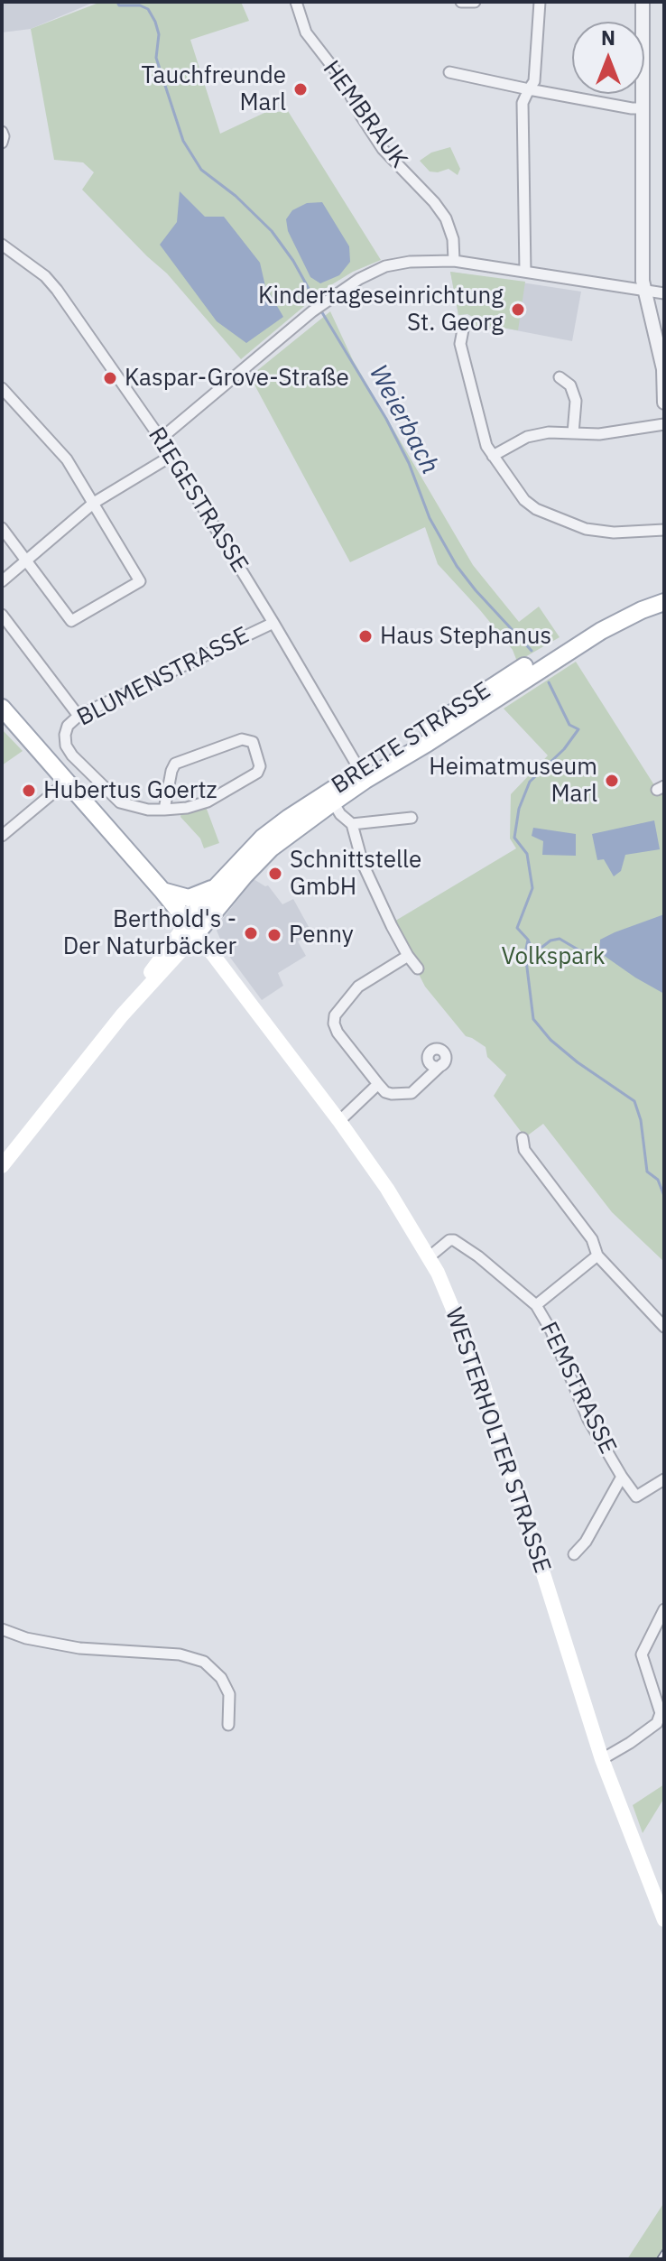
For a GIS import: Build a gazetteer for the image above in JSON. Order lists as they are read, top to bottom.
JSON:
{
  "streets": {
    "main road": ["BREITE STRASSE", "WESTERHOLTER STRASSE"],
    "street": [
      "HEMBRAUK",
      "RIEGESTRASSE",
      "BLUMENSTRASSE",
      "FEMSTRASSE"
    ]
  },
  "crossings": [
    ["RIEGESTRASSE", "BLUMENSTRASSE"],
    ["RIEGESTRASSE", "BREITE STRASSE"],
    ["BREITE STRASSE", "WESTERHOLTER STRASSE"],
    ["FEMSTRASSE", "WESTERHOLTER STRASSE"]
  ],
  "water": ["Weierbach"],
  "parks": ["Volkspark"],
  "places": [
    "Tauchfreunde Marl",
    "Kindertageseinrichtung St. Georg",
    "Kaspar-Grove-Straße",
    "Haus Stephanus",
    "Heimatmuseum Marl",
    "Hubertus Goertz",
    "Schnittstelle GmbH",
    "Berthold's - Der Naturbäcker",
    "Penny"
  ],
  "north": "top"
}
